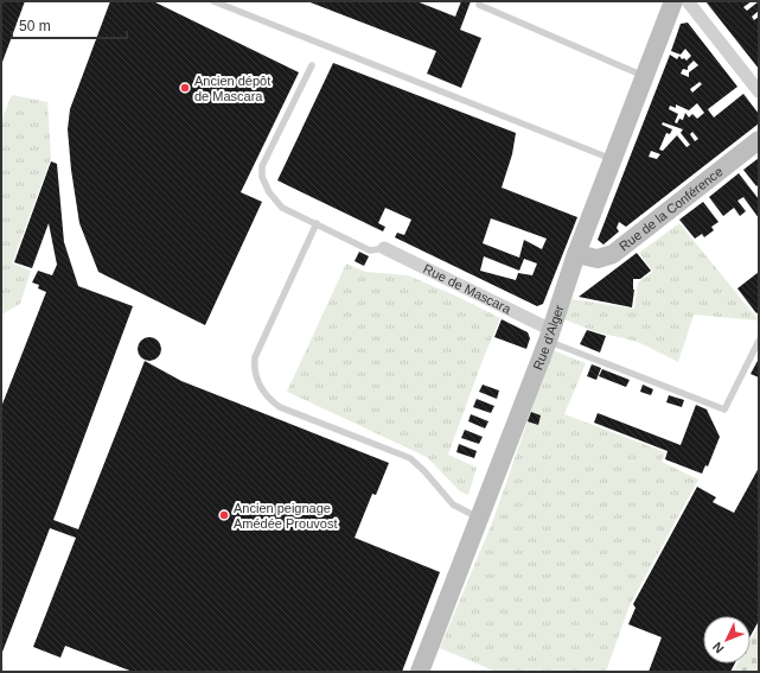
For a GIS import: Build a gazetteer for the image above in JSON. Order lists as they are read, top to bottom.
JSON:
{
  "streets": {
    "street": ["Rue de la Conférence", "Rue de Mascara", "Rue d'Alger"]
  },
  "crossings": [
    ["Rue de la Conférence", "Rue d'Alger"],
    ["Rue de Mascara", "Rue d'Alger"]
  ],
  "places": ["Ancien dépôt de Mascara", "Ancien peignage Amédée Prouvost"],
  "scale_bar": "50 m",
  "north": "bottom left"
}
